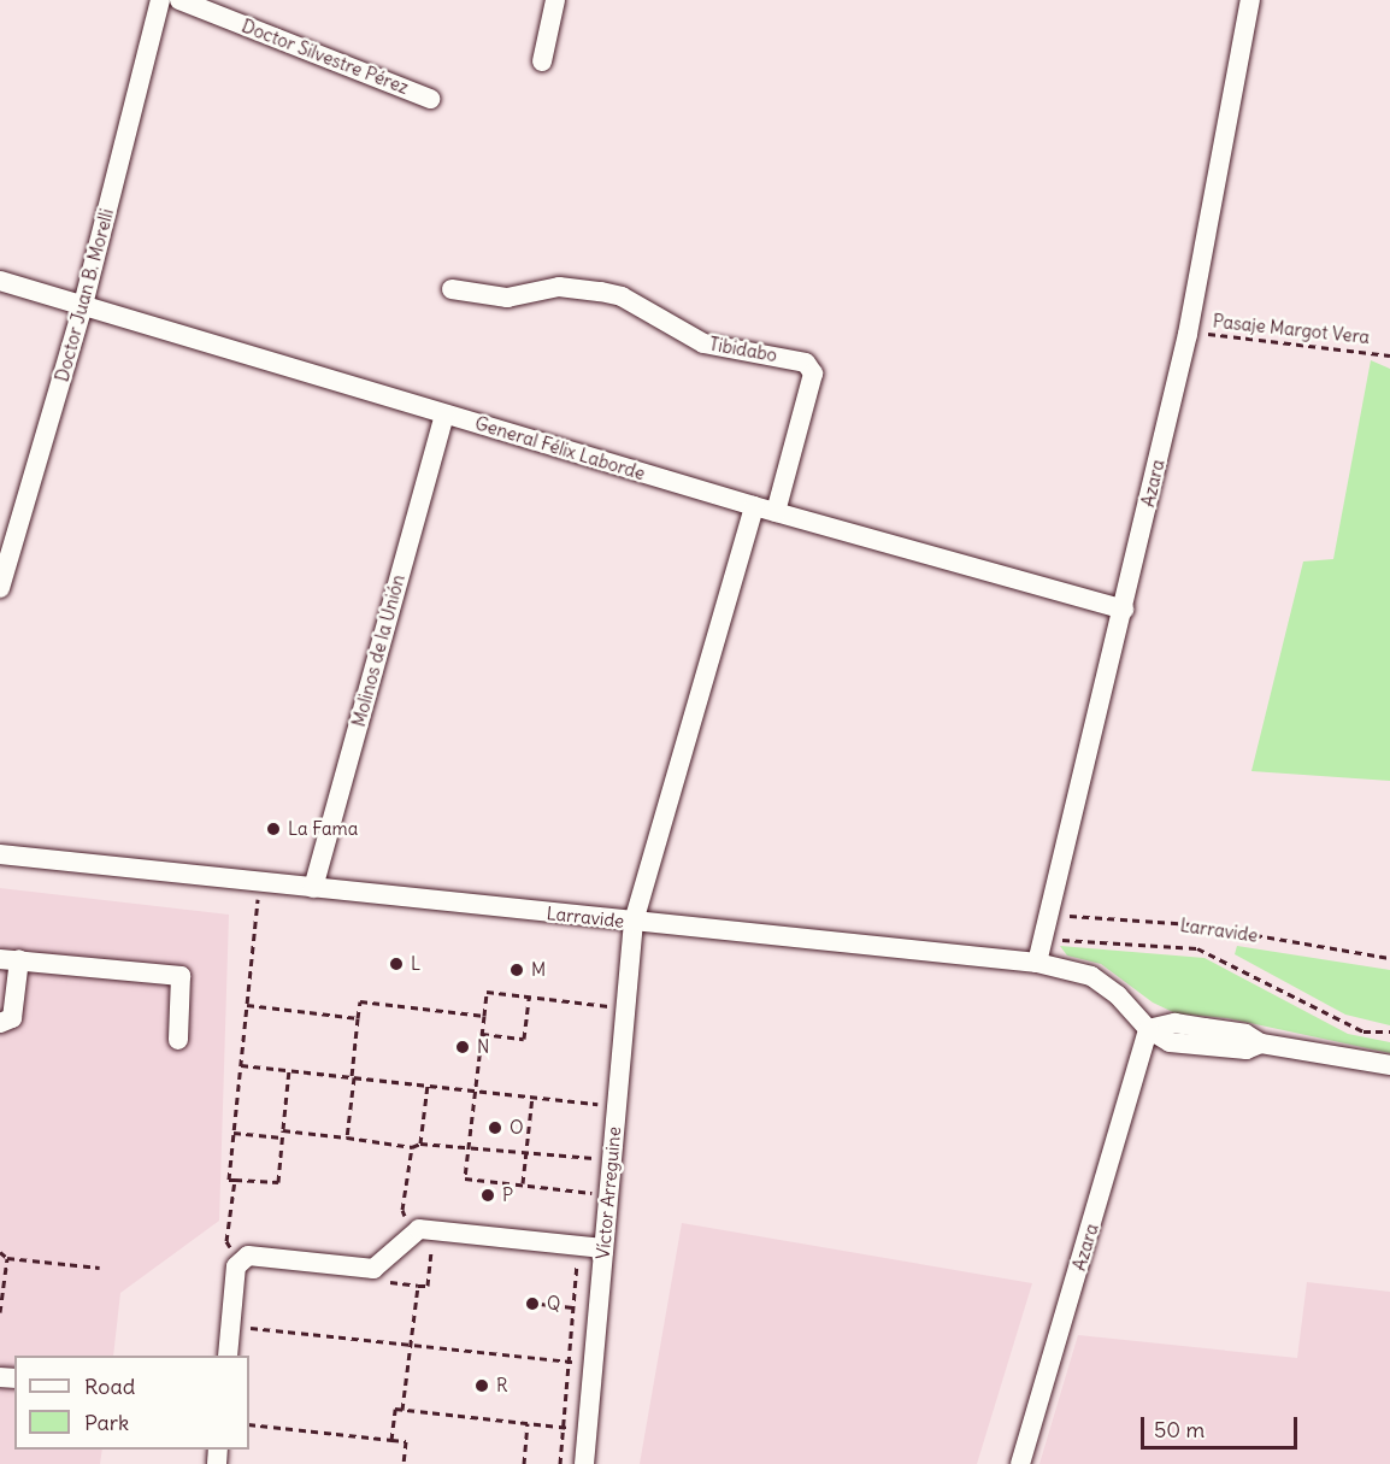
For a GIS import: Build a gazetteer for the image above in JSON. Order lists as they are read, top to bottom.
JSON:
{
  "streets": {
    "street": [
      "Doctor Silvestre Pérez",
      "Doctor Juan B. Morelli",
      "Tibidabo",
      "General Félix Laborde",
      "Azara",
      "Molinos de la Unión",
      "Larravide",
      "Víctor Arreguine"
    ],
    "path": ["Pasaje Margot Vera"]
  },
  "crossings": [
    ["Doctor Juan B. Morelli", "General Félix Laborde"],
    ["Pasaje Margot Vera", "Azara"],
    ["Tibidabo", "General Félix Laborde"],
    ["General Félix Laborde", "Azara"],
    ["General Félix Laborde", "Molinos de la Unión"],
    ["Azara", "Larravide"],
    ["Molinos de la Unión", "Larravide"],
    ["Larravide", "Víctor Arreguine"]
  ],
  "places": [
    "La Fama",
    "L",
    "M",
    "N",
    "O",
    "P",
    "Q",
    "R"
  ],
  "legend": ["Road", "Park"],
  "scale_bar": "50 m"
}
